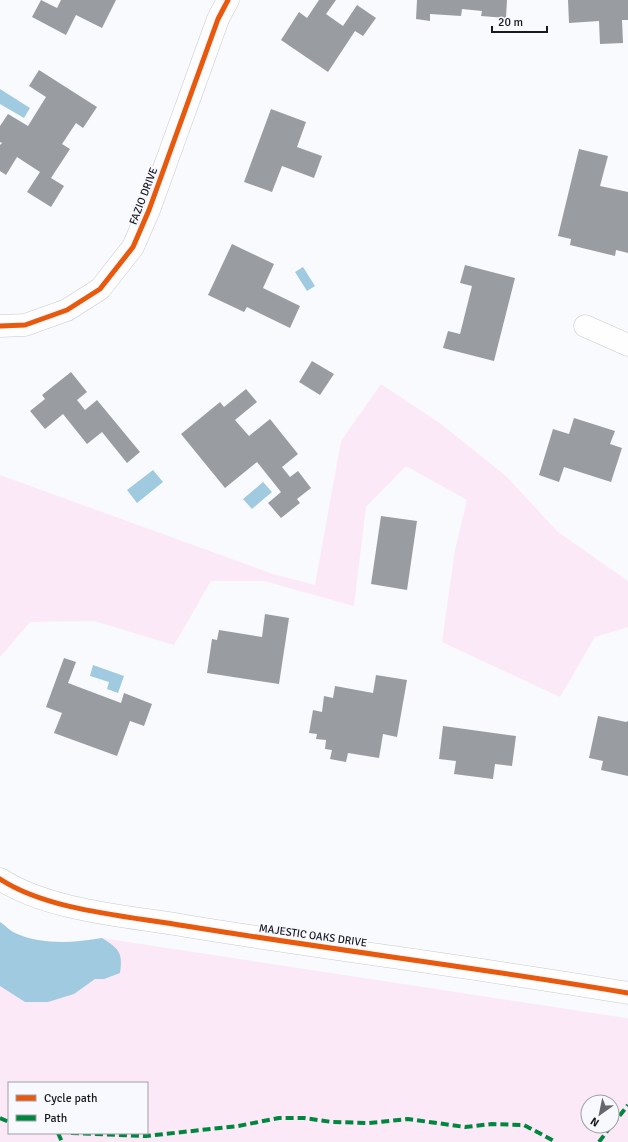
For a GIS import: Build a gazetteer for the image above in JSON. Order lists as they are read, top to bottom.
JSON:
{
  "streets": {
    "street": ["FAZIO DRIVE", "MAJESTIC OAKS DRIVE"]
  },
  "legend": ["Cycle path", "Path"],
  "scale_bar": "20 m",
  "north": "bottom left"
}
